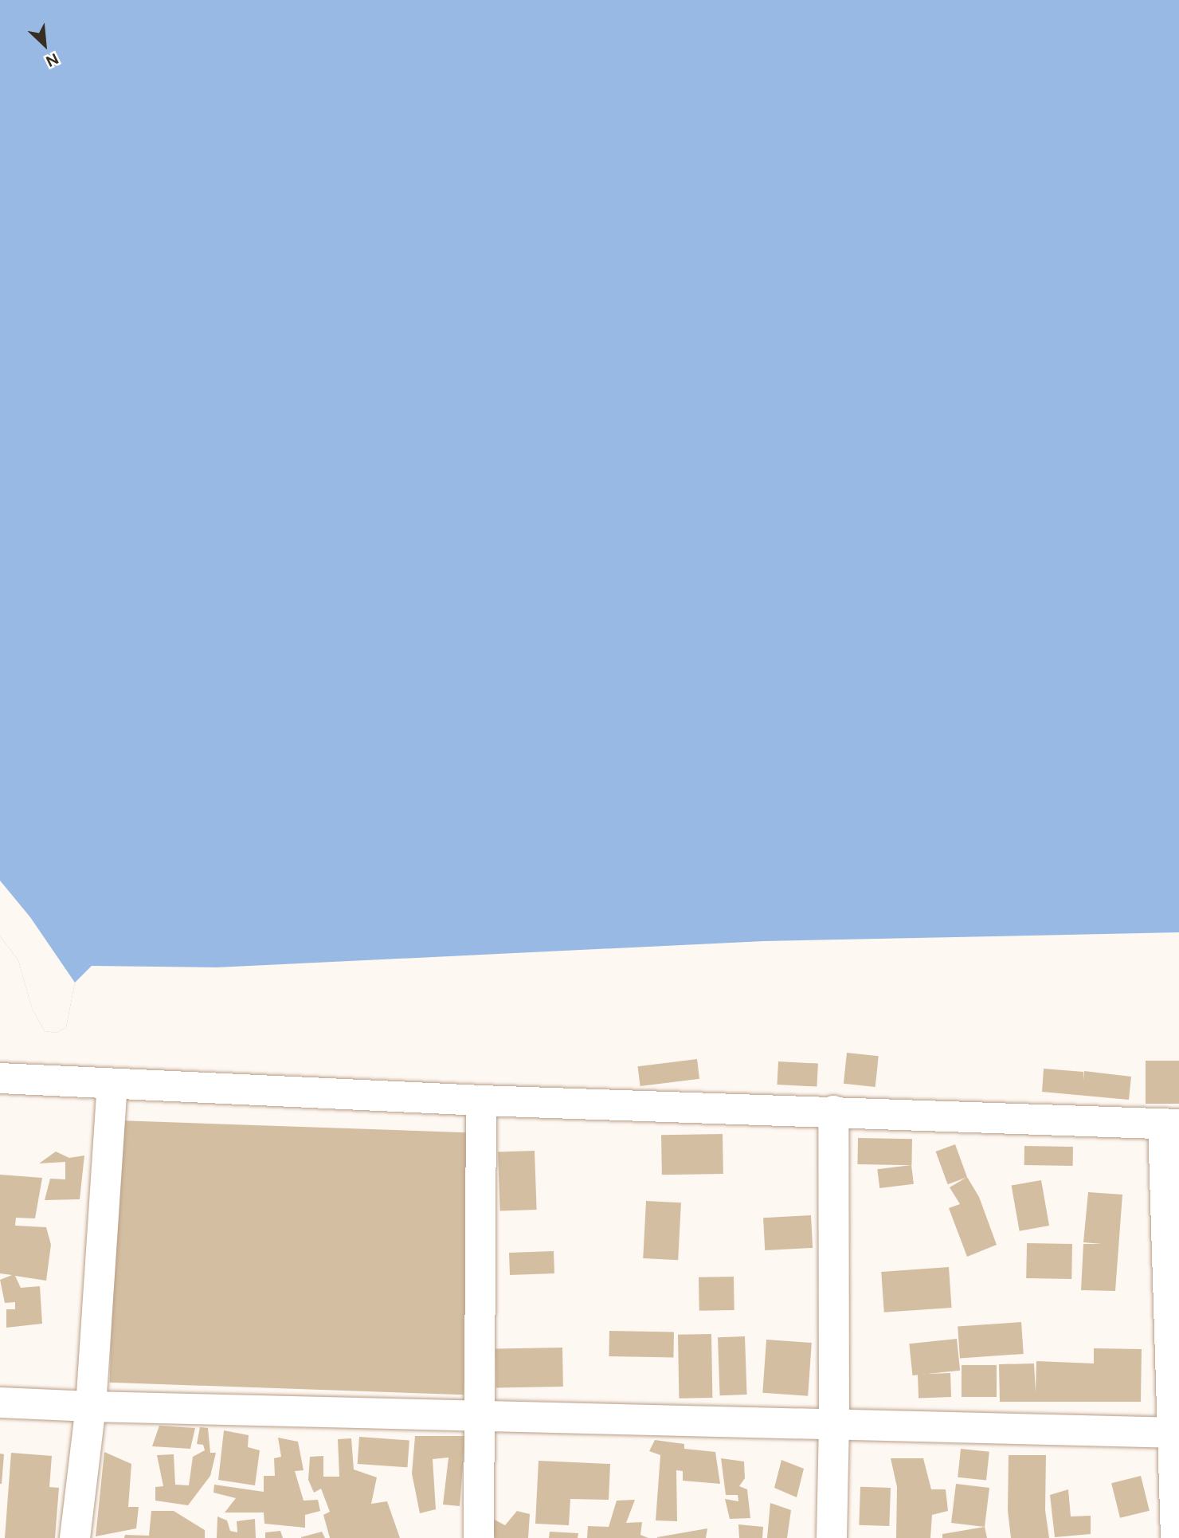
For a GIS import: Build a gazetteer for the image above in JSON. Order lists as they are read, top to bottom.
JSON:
{
  "north": "bottom right"
}
